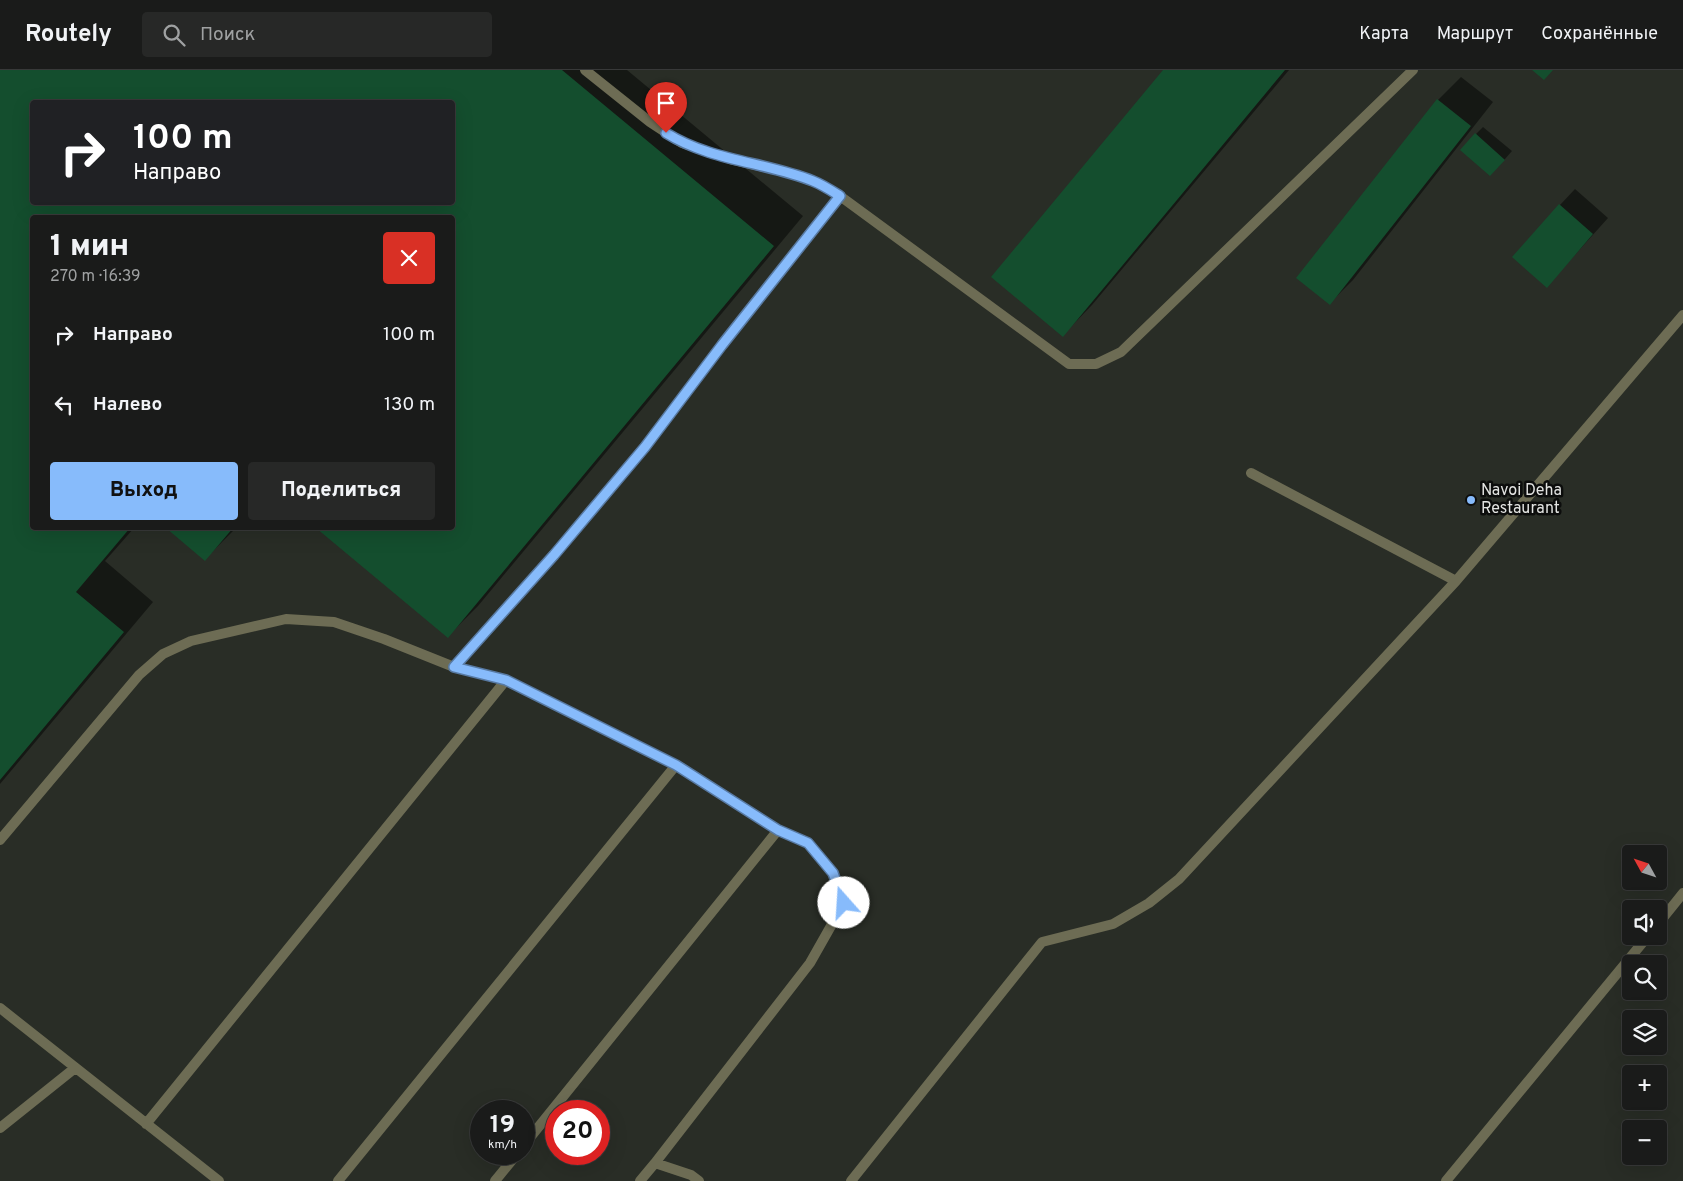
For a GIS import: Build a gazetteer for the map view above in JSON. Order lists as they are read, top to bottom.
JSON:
{
  "places": ["Navoi Deha Restaurant"],
  "north": "top left",
  "page": {
    "header": "Routely",
    "search": "Поиск",
    "nav": ["Карта", "Маршрут", "Сохранённые"],
    "turn": ["100 m", "Направо"],
    "heading": ["1 мин", "270 m · 16:39"],
    "list": [
      {
        "name": "Направо",
        "value": "100 m"
      },
      {
        "name": "Налево",
        "value": "130 m"
      }
    ],
    "buttons": ["Выход", "Поделиться"],
    "map_buttons": ["+", "−"],
    "speed": "19 km/h",
    "limit": "20"
  }
}
